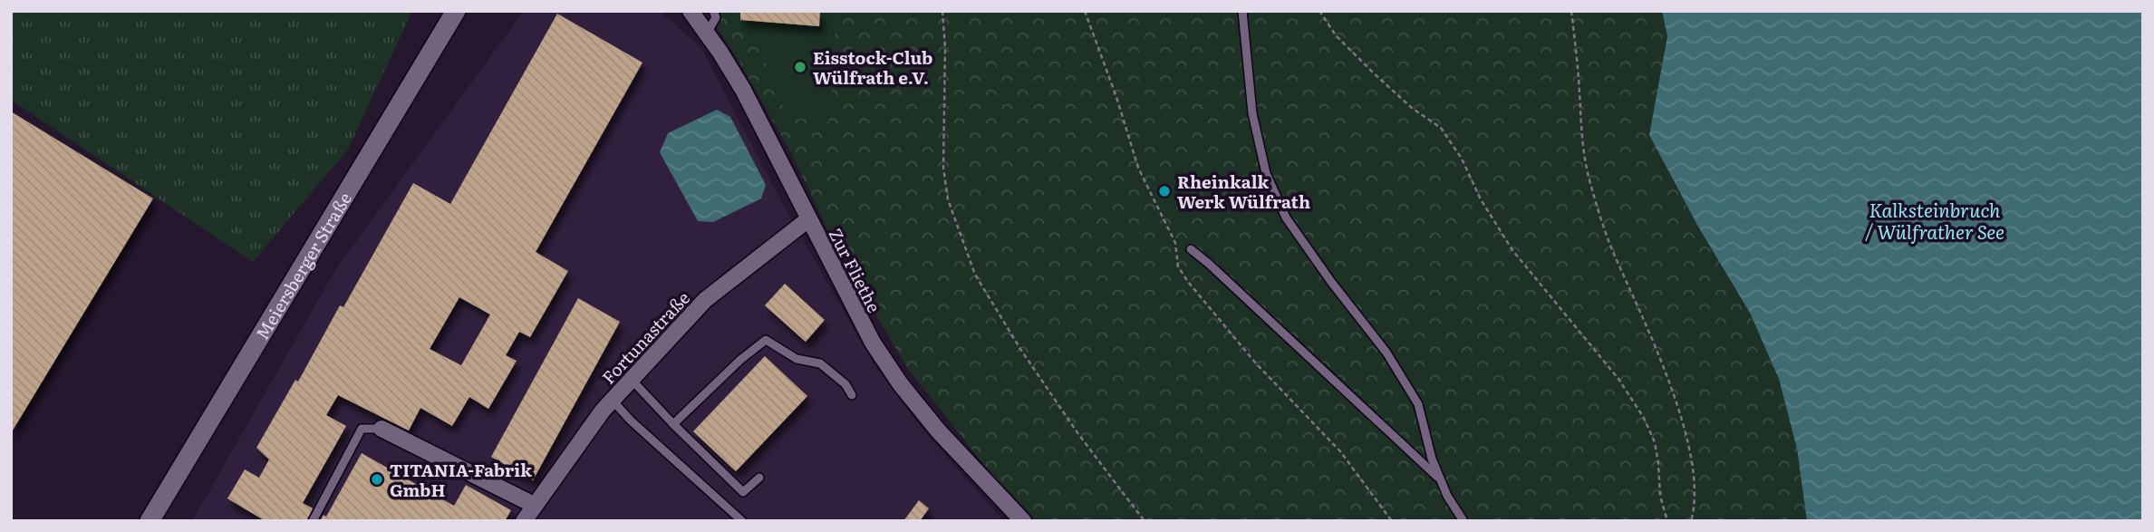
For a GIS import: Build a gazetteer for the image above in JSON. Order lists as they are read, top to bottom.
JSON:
{
  "streets": {
    "main road": ["Meiersberger Straße"],
    "street": ["Zur Fliethe", "Fortunastraße"]
  },
  "crossings": [
    ["Zur Fliethe", "Fortunastraße"]
  ],
  "water": ["Kalksteinbruch / Wülfrather See"],
  "places": ["Eisstock-Club Wülfrath e.V.", "Rheinkalk Werk Wülfrath", "TITANIA-Fabrik GmbH"]
}
